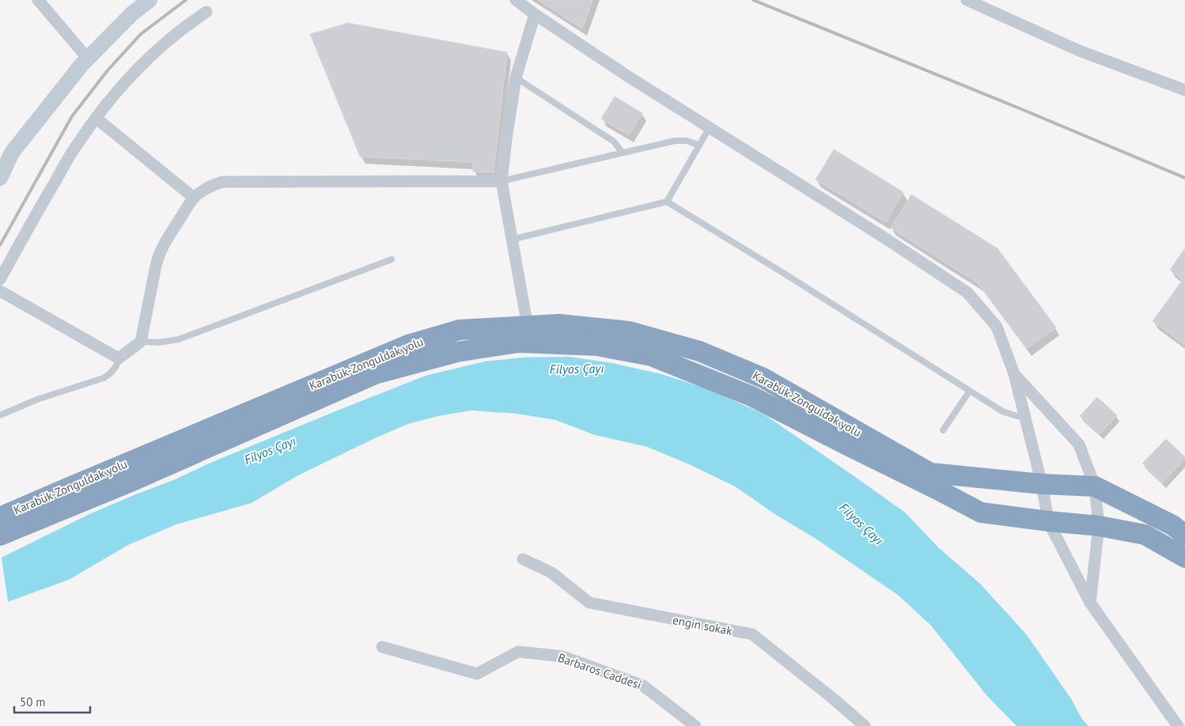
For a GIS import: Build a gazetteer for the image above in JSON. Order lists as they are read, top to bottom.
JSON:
{
  "streets": {
    "highway": ["Karabük-Zonguldak yolu"],
    "street": ["engin sokak", "Barbaros Caddesi"]
  },
  "water": ["Filyos Çayı"],
  "scale_bar": "50 m"
}
